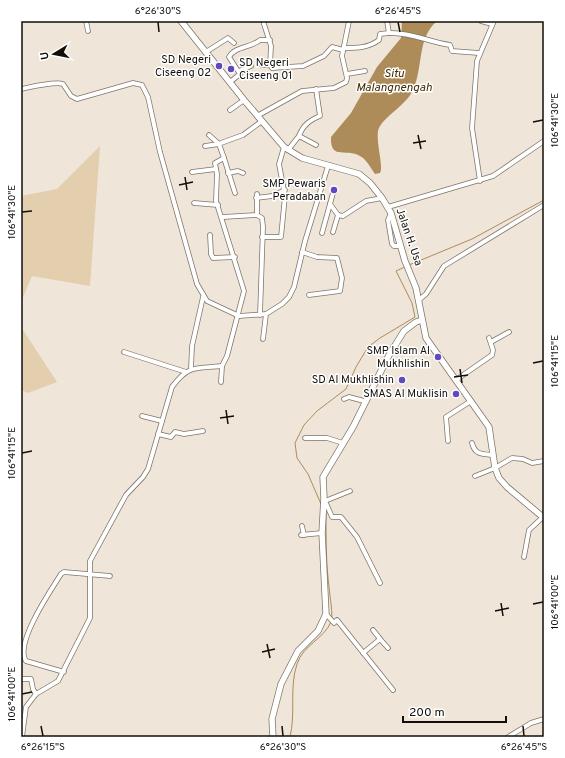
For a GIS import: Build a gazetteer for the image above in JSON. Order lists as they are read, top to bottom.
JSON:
{
  "streets": {
    "street": ["Jalan H. Usa"]
  },
  "water": ["Situ Malangnengah"],
  "places": [
    "SD Negeri Ciseeng 02",
    "SD Negeri Ciseeng 01",
    "SMP Pewaris Peradaban",
    "SMP Islam Al Mukhlishin",
    "SD Al Mukhlishin",
    "SMAS Al Muklisin"
  ],
  "scale_bar": "200 m",
  "north": "left",
  "coordinates": [
    "6°26'30\"S",
    "6°26'45\"S",
    "106°41'30\"E",
    "106°41'15\"E",
    "106°41'00\"E",
    "6°26'15\"S"
  ]
}
